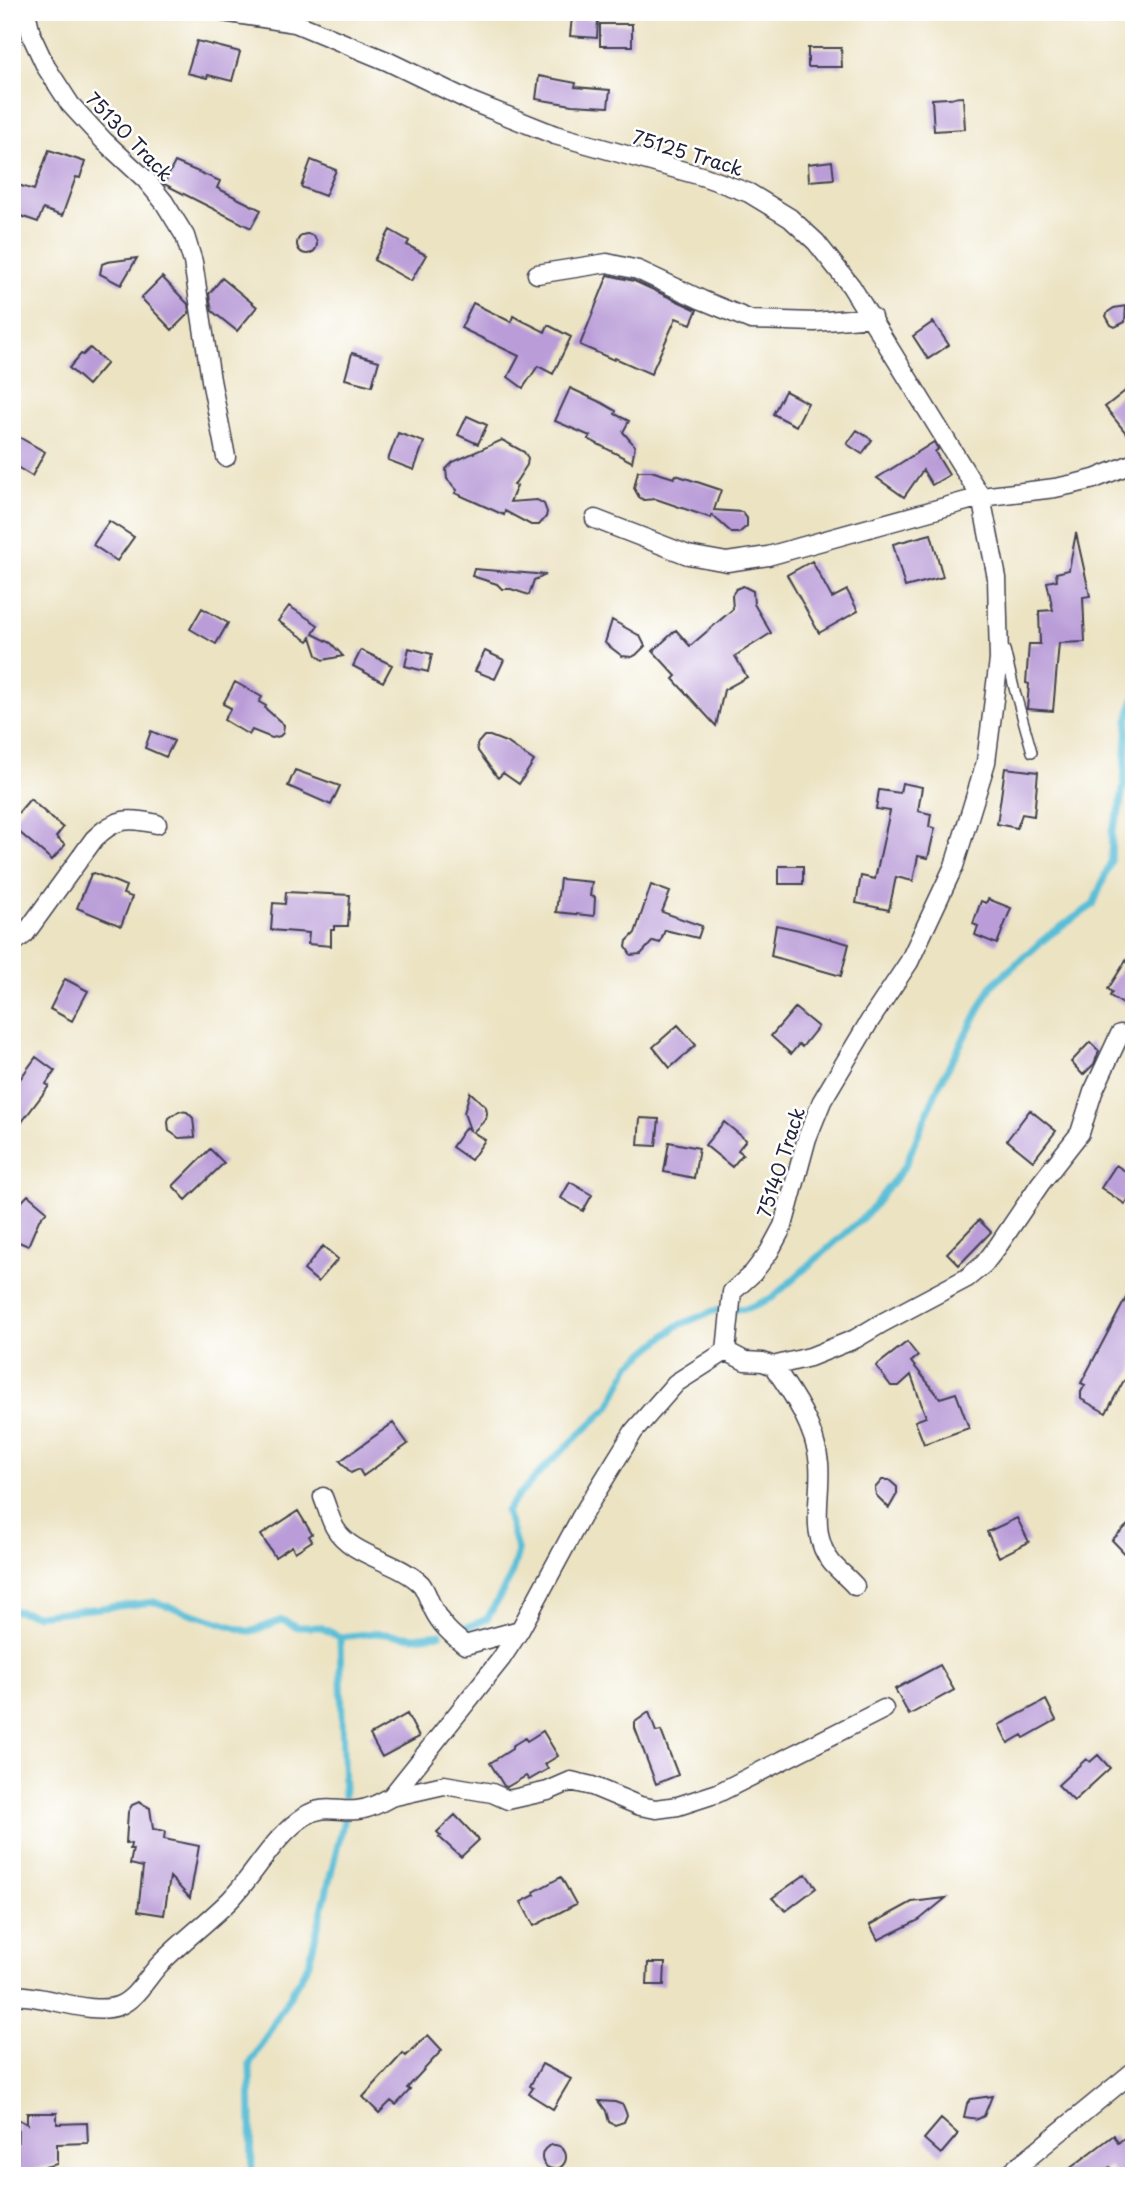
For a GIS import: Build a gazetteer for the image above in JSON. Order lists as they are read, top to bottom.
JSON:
{
  "streets": {
    "street": ["75130 Track", "75125 Track", "75140 Track"]
  },
  "crossings": [
    ["75125 Track", "75140 Track"]
  ]
}
